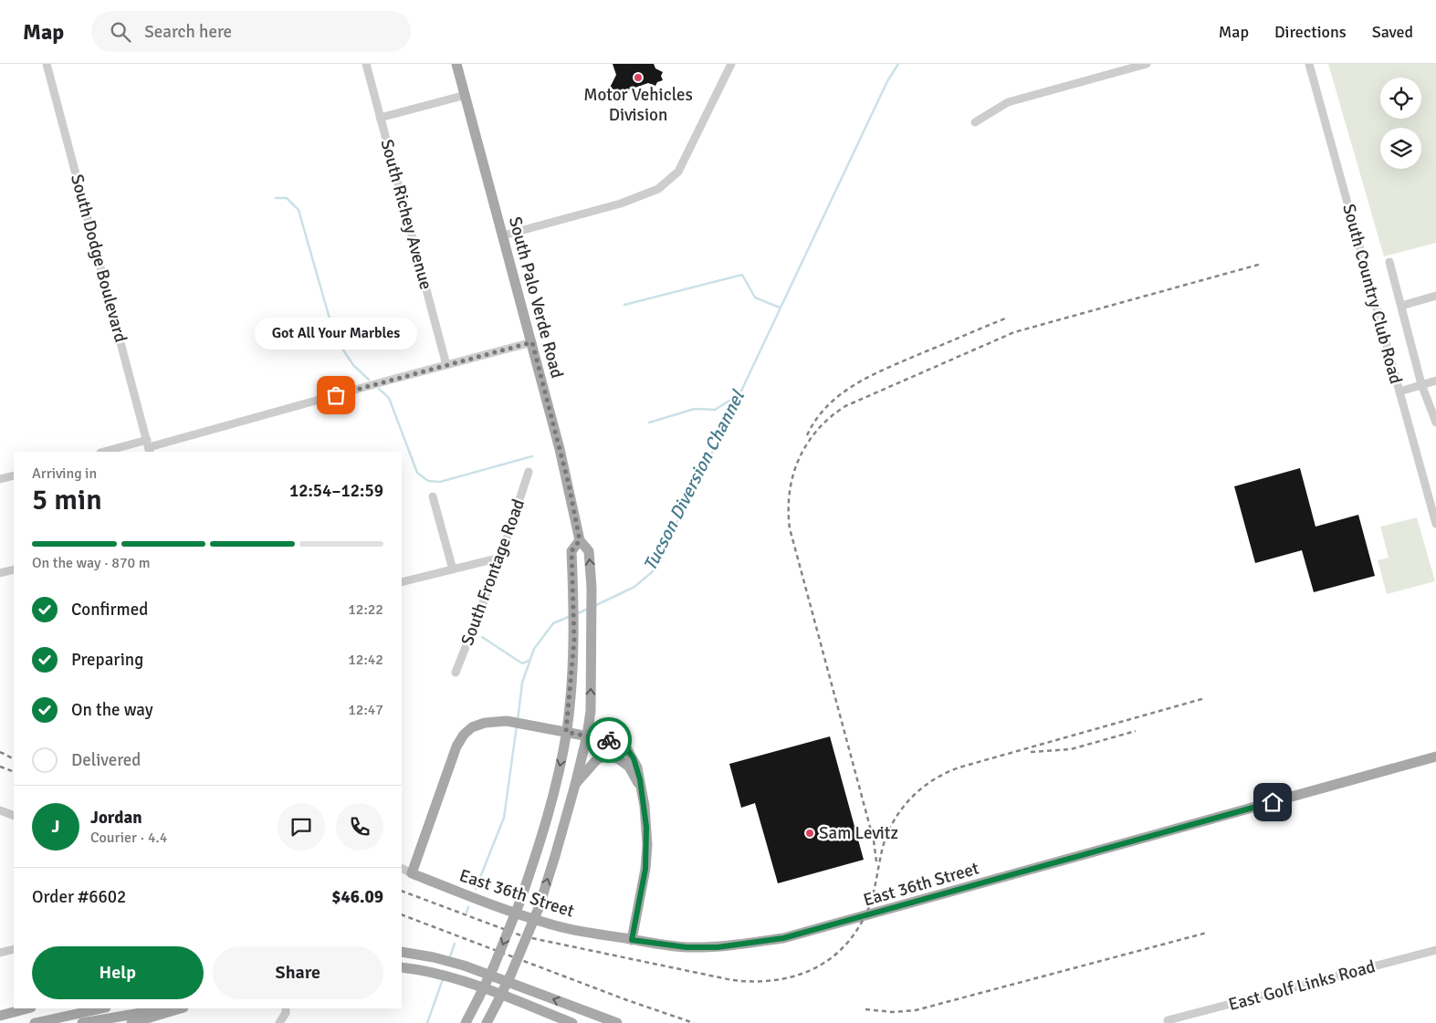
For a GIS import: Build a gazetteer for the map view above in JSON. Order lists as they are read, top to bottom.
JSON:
{
  "streets": {
    "main road": ["South Palo Verde Road", "East 36th Street"],
    "street": [
      "South Richey Avenue",
      "South Dodge Boulevard",
      "South Country Club Road",
      "South Frontage Road",
      "East Golf Links Road"
    ]
  },
  "water": ["Tucson Diversion Channel"],
  "places": ["Motor Vehicles Division", "Got All Your Marbles", "Sam Levitz"],
  "page": {
    "header": "Map",
    "search": "Search here",
    "nav": ["Map", "Directions", "Saved"],
    "bubble": "Got All Your Marbles",
    "heading": ["5 min", "Arriving in", "12:54–12:59"],
    "panel": [
      "Jordan",
      "Courier · 4.4",
      "Order #6602",
      "$46.09"
    ],
    "bar": "On the way · 870 m",
    "list": [
      ["Confirmed", "12:22"],
      ["Preparing", "12:42"],
      ["On the way", "12:47"],
      "Delivered"
    ],
    "round": "J",
    "buttons": ["Help", "Share"]
  }
}
